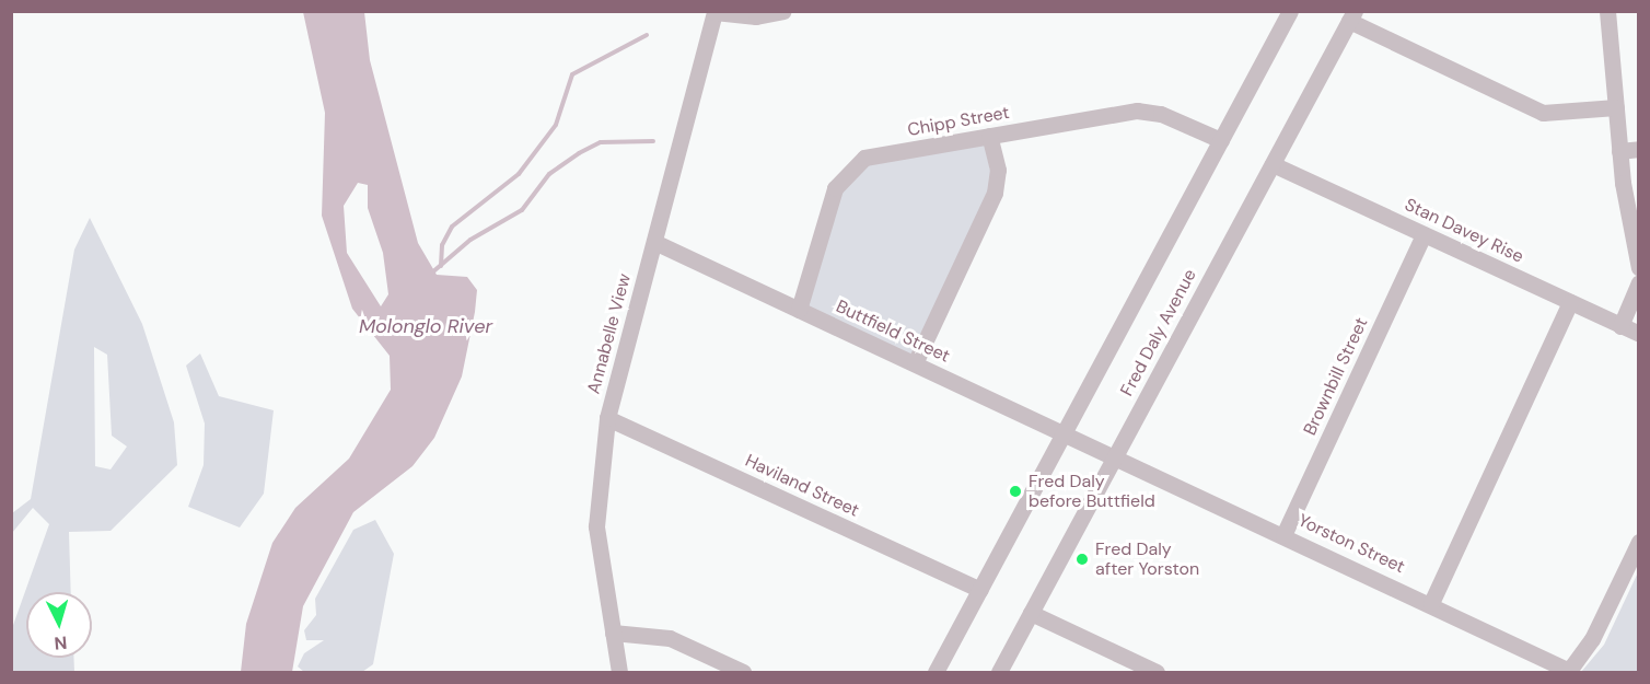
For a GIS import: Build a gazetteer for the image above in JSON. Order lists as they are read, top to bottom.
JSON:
{
  "streets": {
    "street": [
      "Chipp Street",
      "Stan Davey Rise",
      "Buttfield Street",
      "Fred Daly Avenue",
      "Annabelle View",
      "Brownbill Street",
      "Haviland Street",
      "Yorston Street"
    ]
  },
  "crossings": [
    ["Chipp Street", "Buttfield Street"],
    ["Chipp Street", "Fred Daly Avenue"],
    ["Stan Davey Rise", "Fred Daly Avenue"],
    ["Stan Davey Rise", "Brownbill Street"],
    ["Buttfield Street", "Fred Daly Avenue"],
    ["Buttfield Street", "Annabelle View"],
    ["Buttfield Street", "Yorston Street"],
    ["Fred Daly Avenue", "Haviland Street"],
    ["Fred Daly Avenue", "Yorston Street"],
    ["Annabelle View", "Haviland Street"],
    ["Brownbill Street", "Yorston Street"]
  ],
  "water": ["Molonglo River"],
  "places": ["Fred Daly before Buttfield", "Fred Daly after Yorston"],
  "north": "bottom"
}
